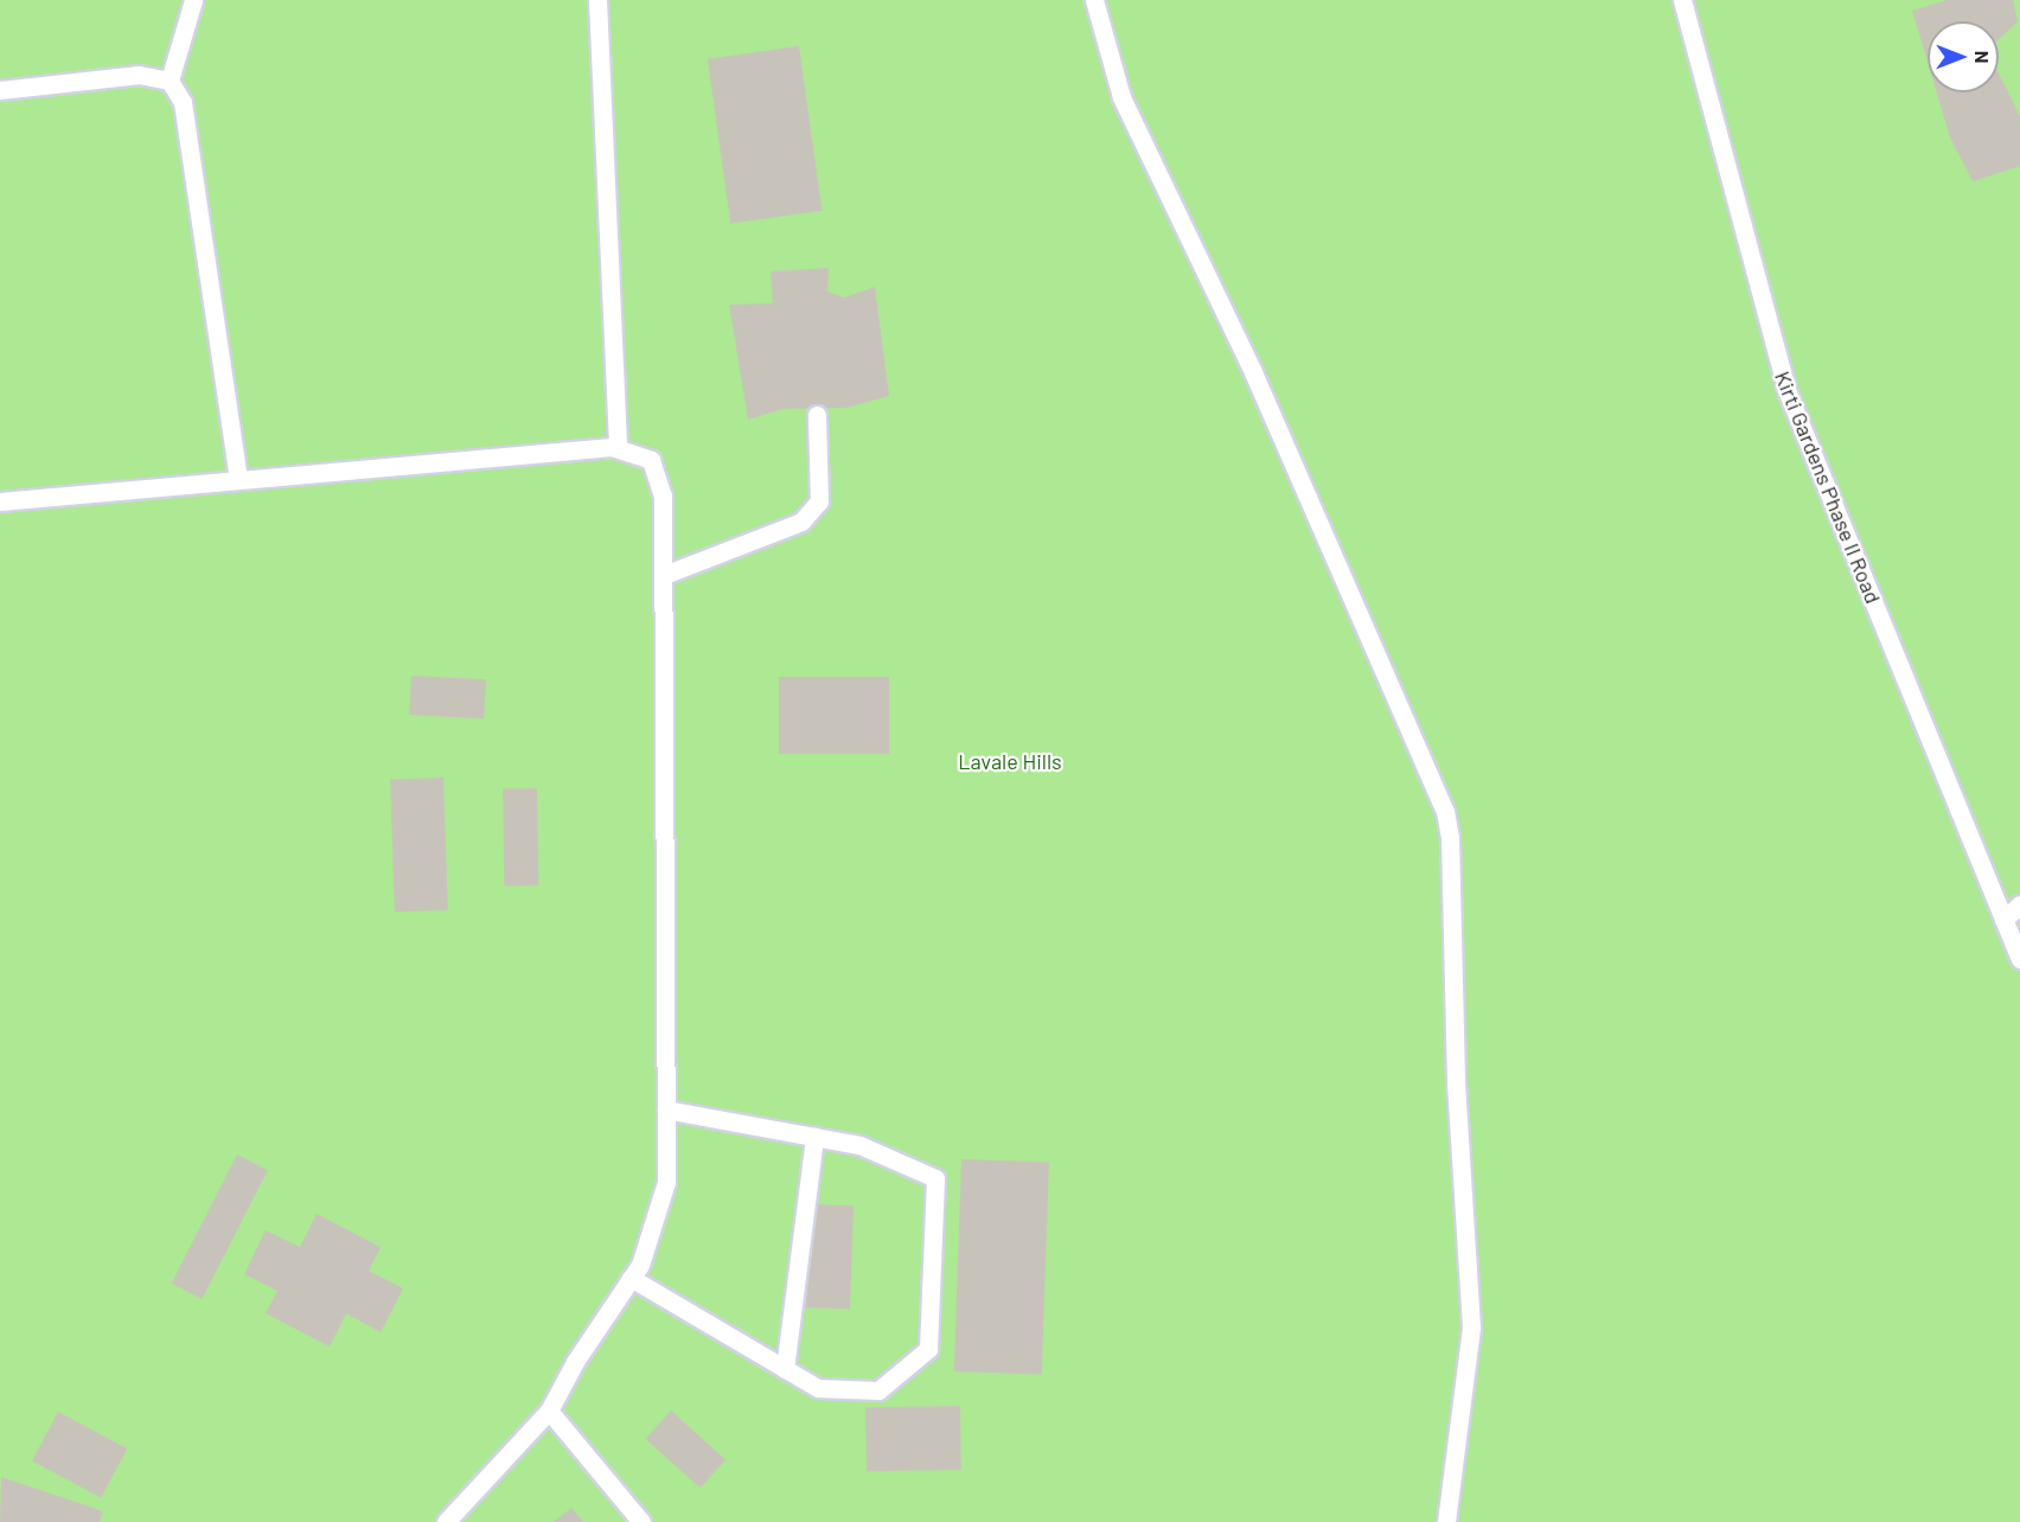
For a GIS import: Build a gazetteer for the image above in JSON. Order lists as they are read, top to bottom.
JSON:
{
  "streets": {
    "lane": ["Kirti Gardens Phase II Road"]
  },
  "parks": ["Lavale Hills"],
  "north": "right"
}
